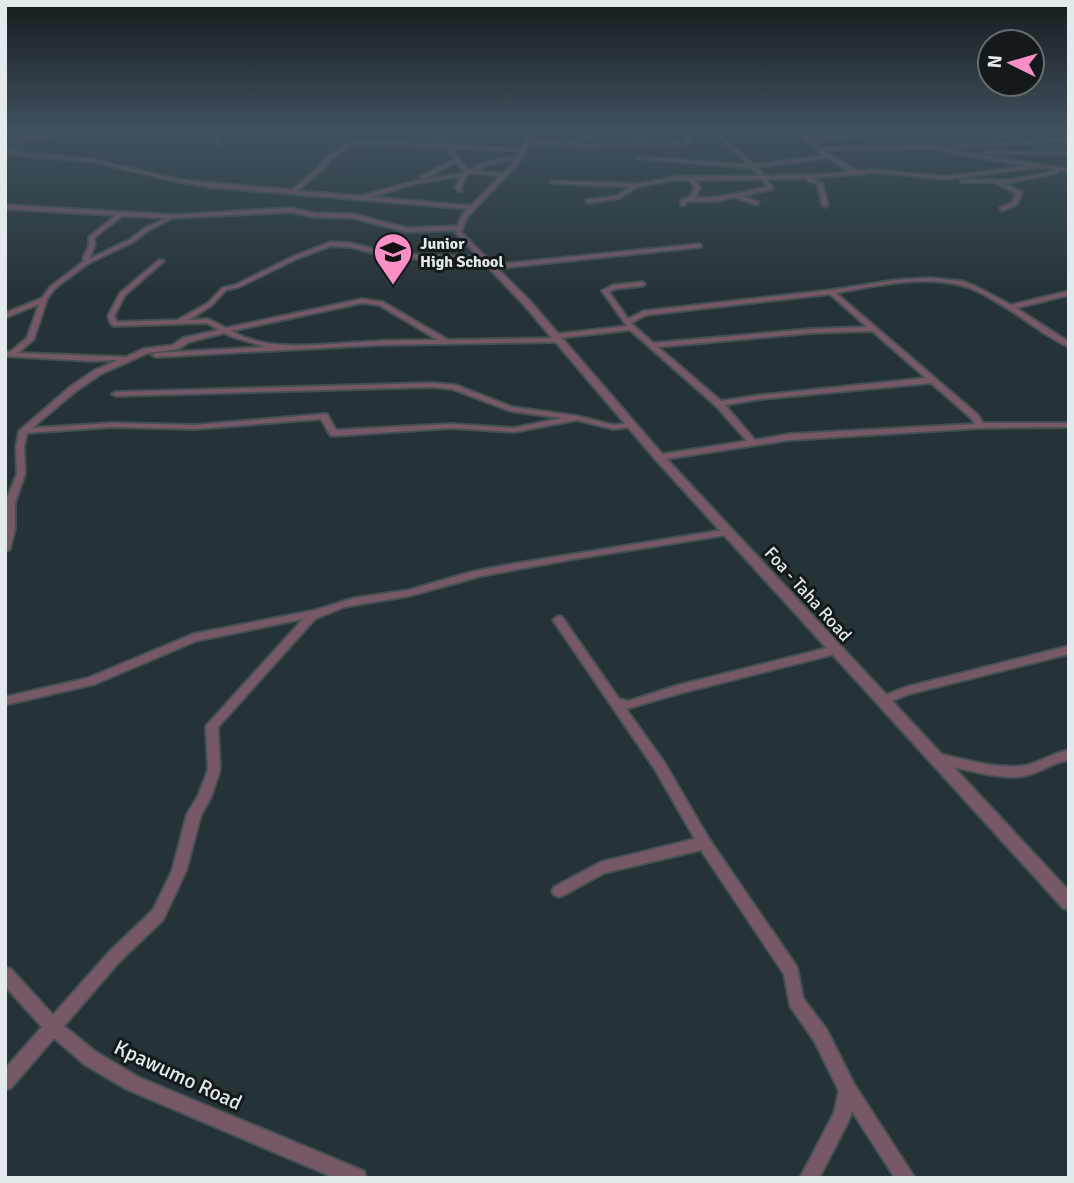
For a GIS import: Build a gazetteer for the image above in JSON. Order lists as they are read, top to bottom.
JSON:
{
  "streets": {
    "street": ["Foa - Taha Road", "Kpawumo Road"]
  },
  "places": {
    "school or university": ["Junior High School"]
  },
  "north": "left"
}
